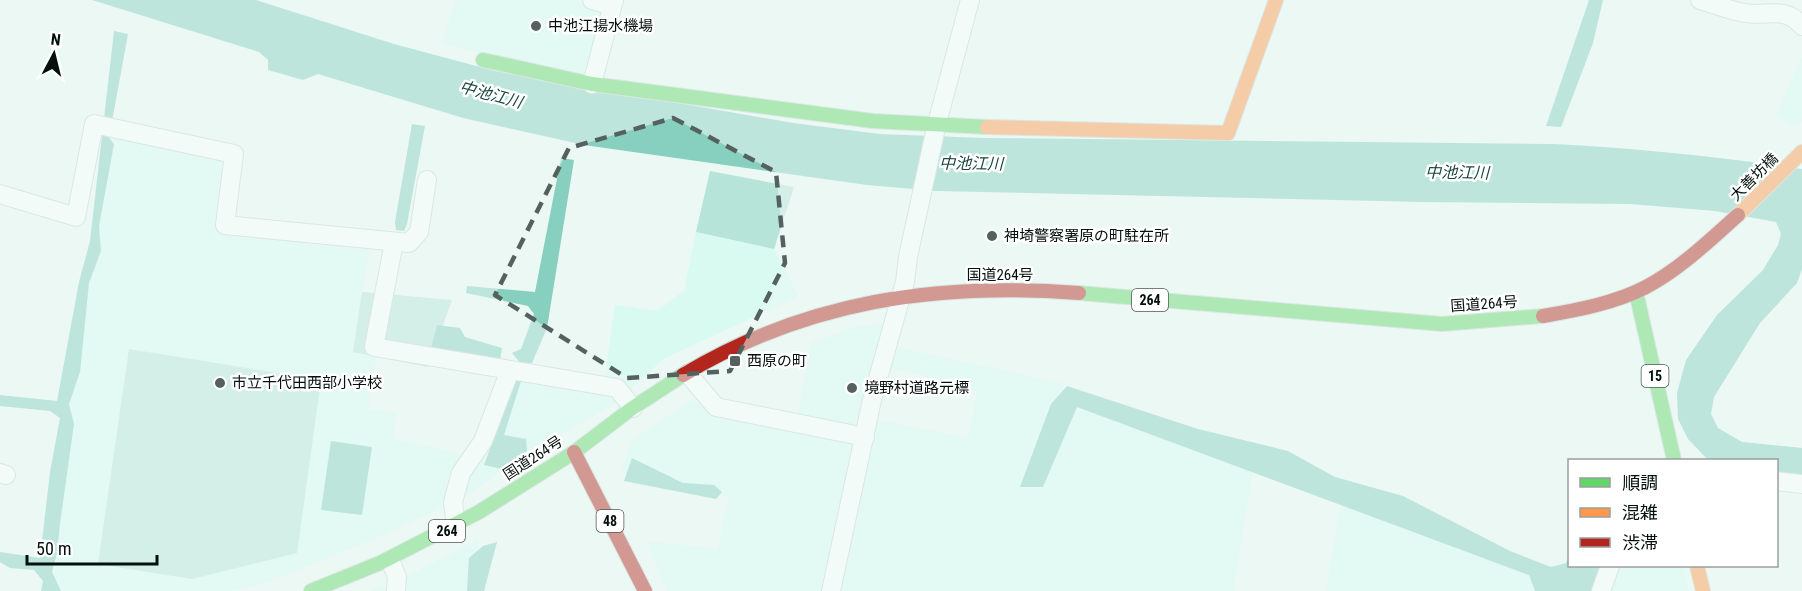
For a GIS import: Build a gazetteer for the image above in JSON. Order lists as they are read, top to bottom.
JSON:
{
  "streets": {
    "main road": [
      "大善坊橋",
      "国道264号",
      "264",
      "15",
      "48"
    ]
  },
  "crossings": [
    ["大善坊橋", "国道264号"],
    ["国道264号", "15"],
    ["国道264号", "48"]
  ],
  "water": ["中池江川"],
  "places": {
    "other": [
      "中池江揚水機場",
      "神埼警察署原の町駐在所",
      "市立千代田西部小学校",
      "境野村道路元標"
    ],
    "transit": ["西原の町"]
  },
  "legend": ["順調", "混雑", "渋滞"],
  "scale_bar": "50 m",
  "north": "top"
}
